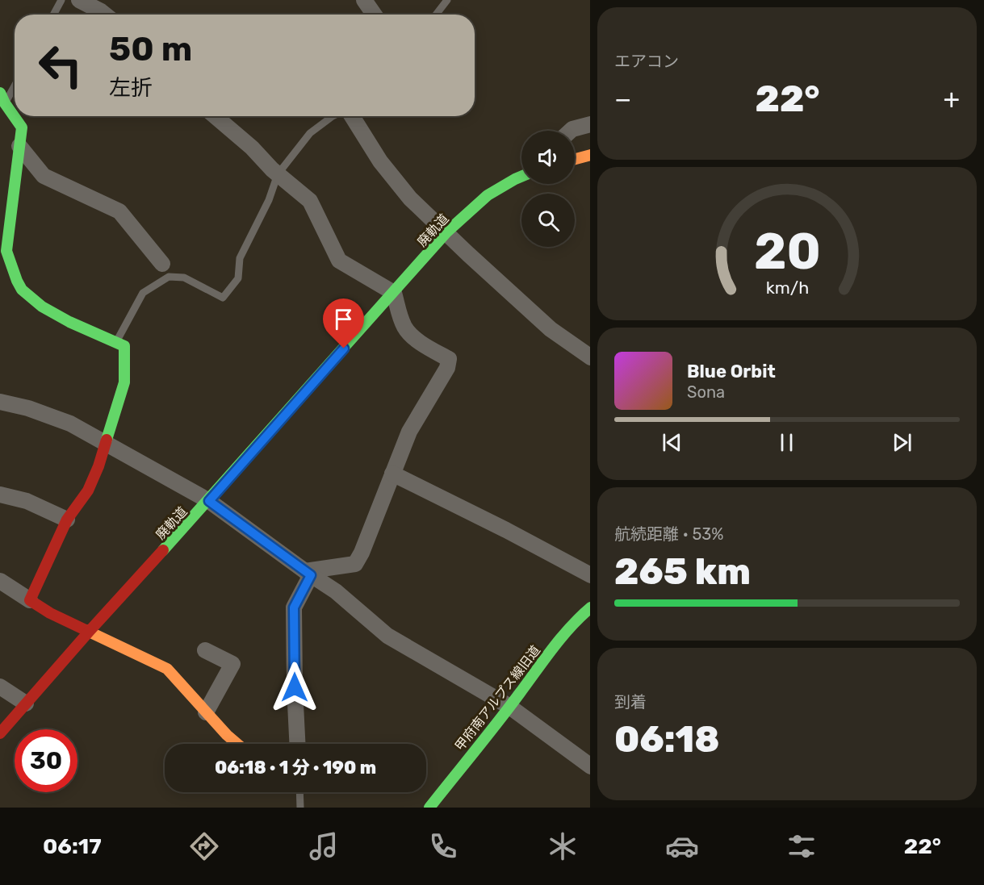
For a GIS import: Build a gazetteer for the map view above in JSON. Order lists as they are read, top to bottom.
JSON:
{
  "streets": {
    "street": ["廃軌道", "甲府南アルプス線旧道"]
  },
  "page": {
    "tile": [
      "エアコン",
      ["航続距離 · 53%", "265 km"],
      ["到着", "06:18"]
    ],
    "turn": ["50 m", "左折"],
    "heat": ["−", "22°", "+"],
    "song": ["Blue Orbit", "Sona"],
    "limit": "30",
    "trip": "06:18 · 1 分 · 190 m",
    "tabs": ["06:17", "22°"],
    "gauge": ["20", "km/h"]
  }
}
